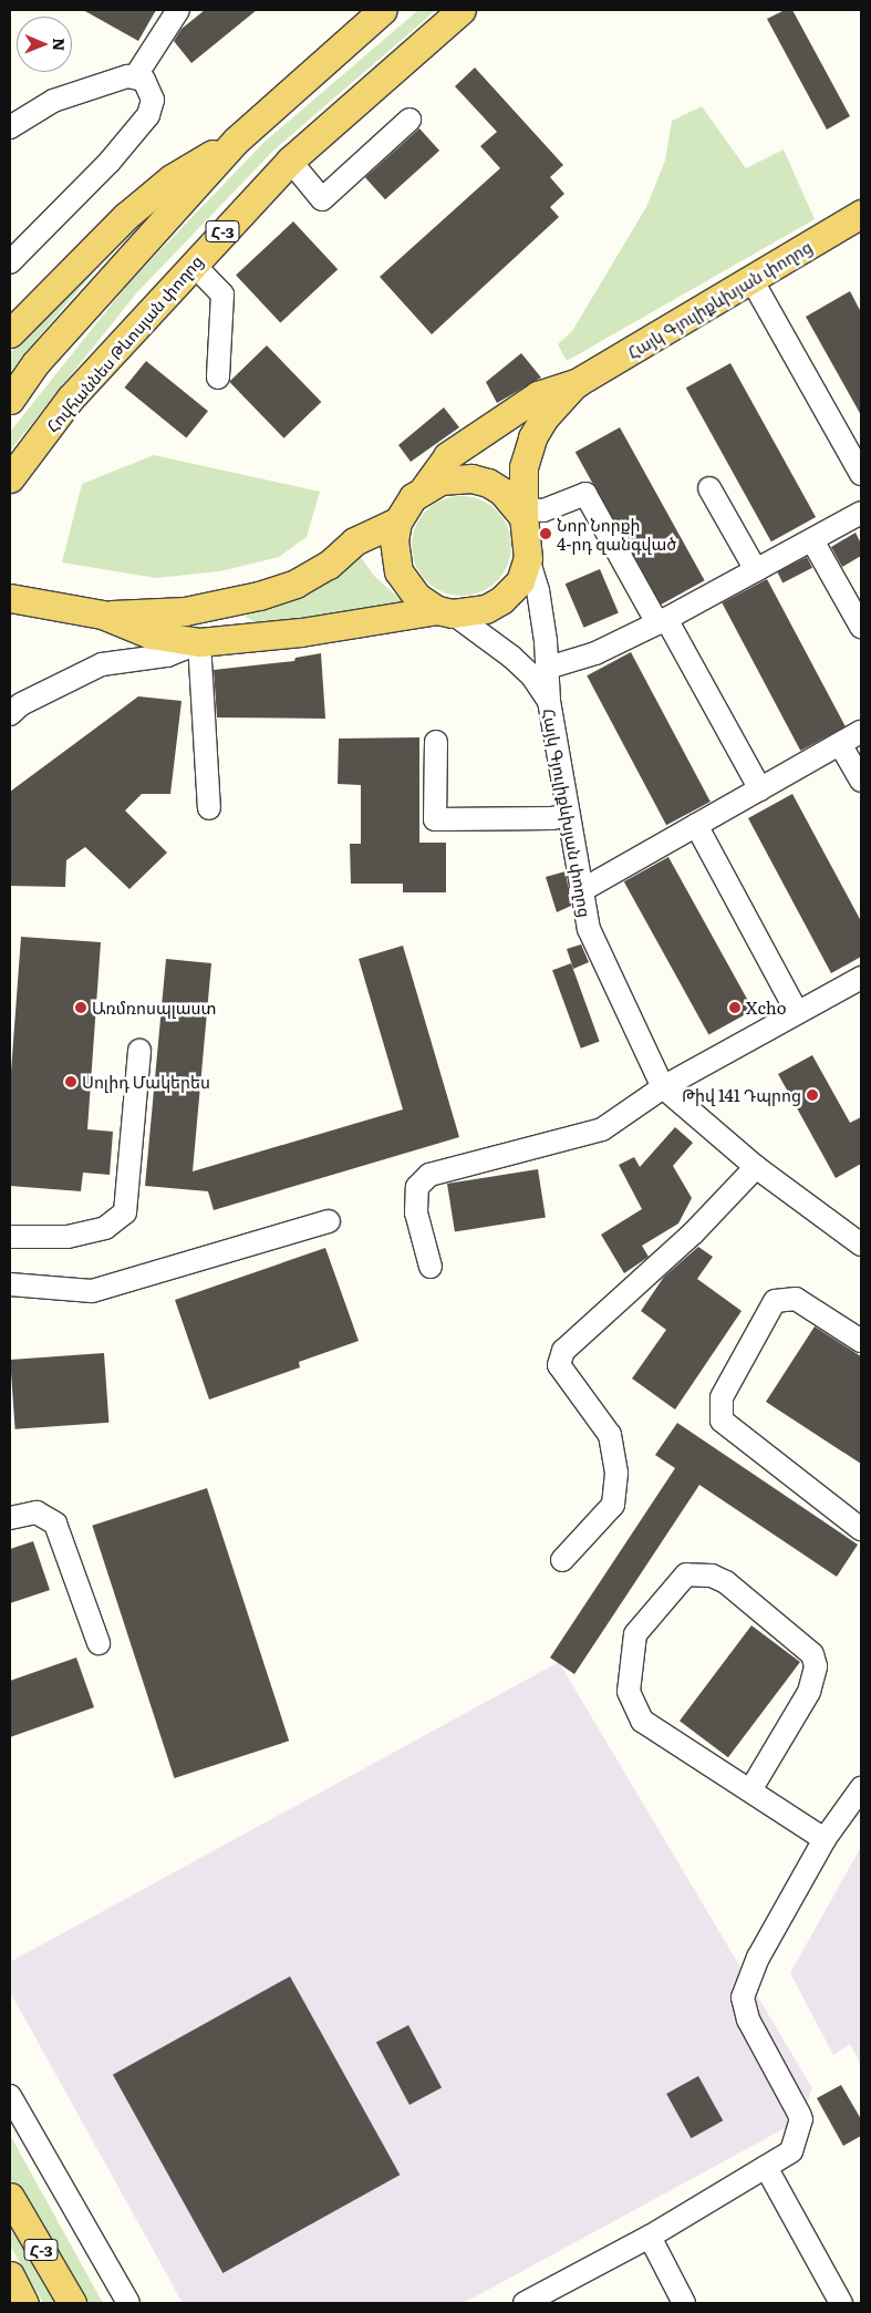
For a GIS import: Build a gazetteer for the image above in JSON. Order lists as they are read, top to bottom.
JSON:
{
  "streets": {
    "main road": ["Հ-3", "Հայկ Գյուլիքևխյան փողոց", "Հովհաննես Թևոսյան փողոց"]
  },
  "places": [
    "Նոր Նորքի 4-րդ զանգված",
    "Առմռոսպլաստ",
    "Xcho",
    "Սոլիդ Մակերես",
    "Թիվ 141 Դպրոց"
  ],
  "north": "right"
}
